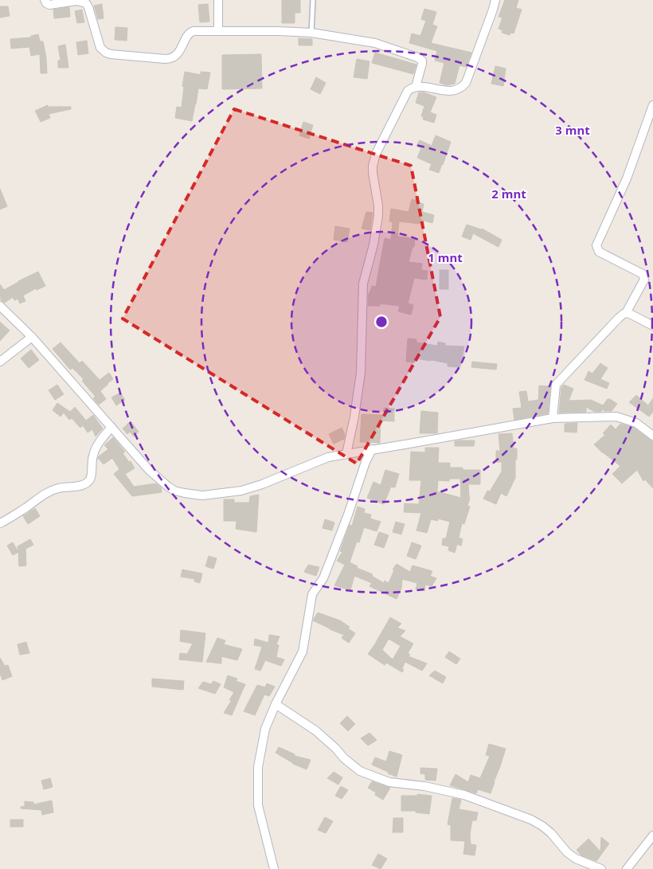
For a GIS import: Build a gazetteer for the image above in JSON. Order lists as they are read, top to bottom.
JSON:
{
  "rings": ["3 mnt", "2 mnt", "1 mnt"]
}
